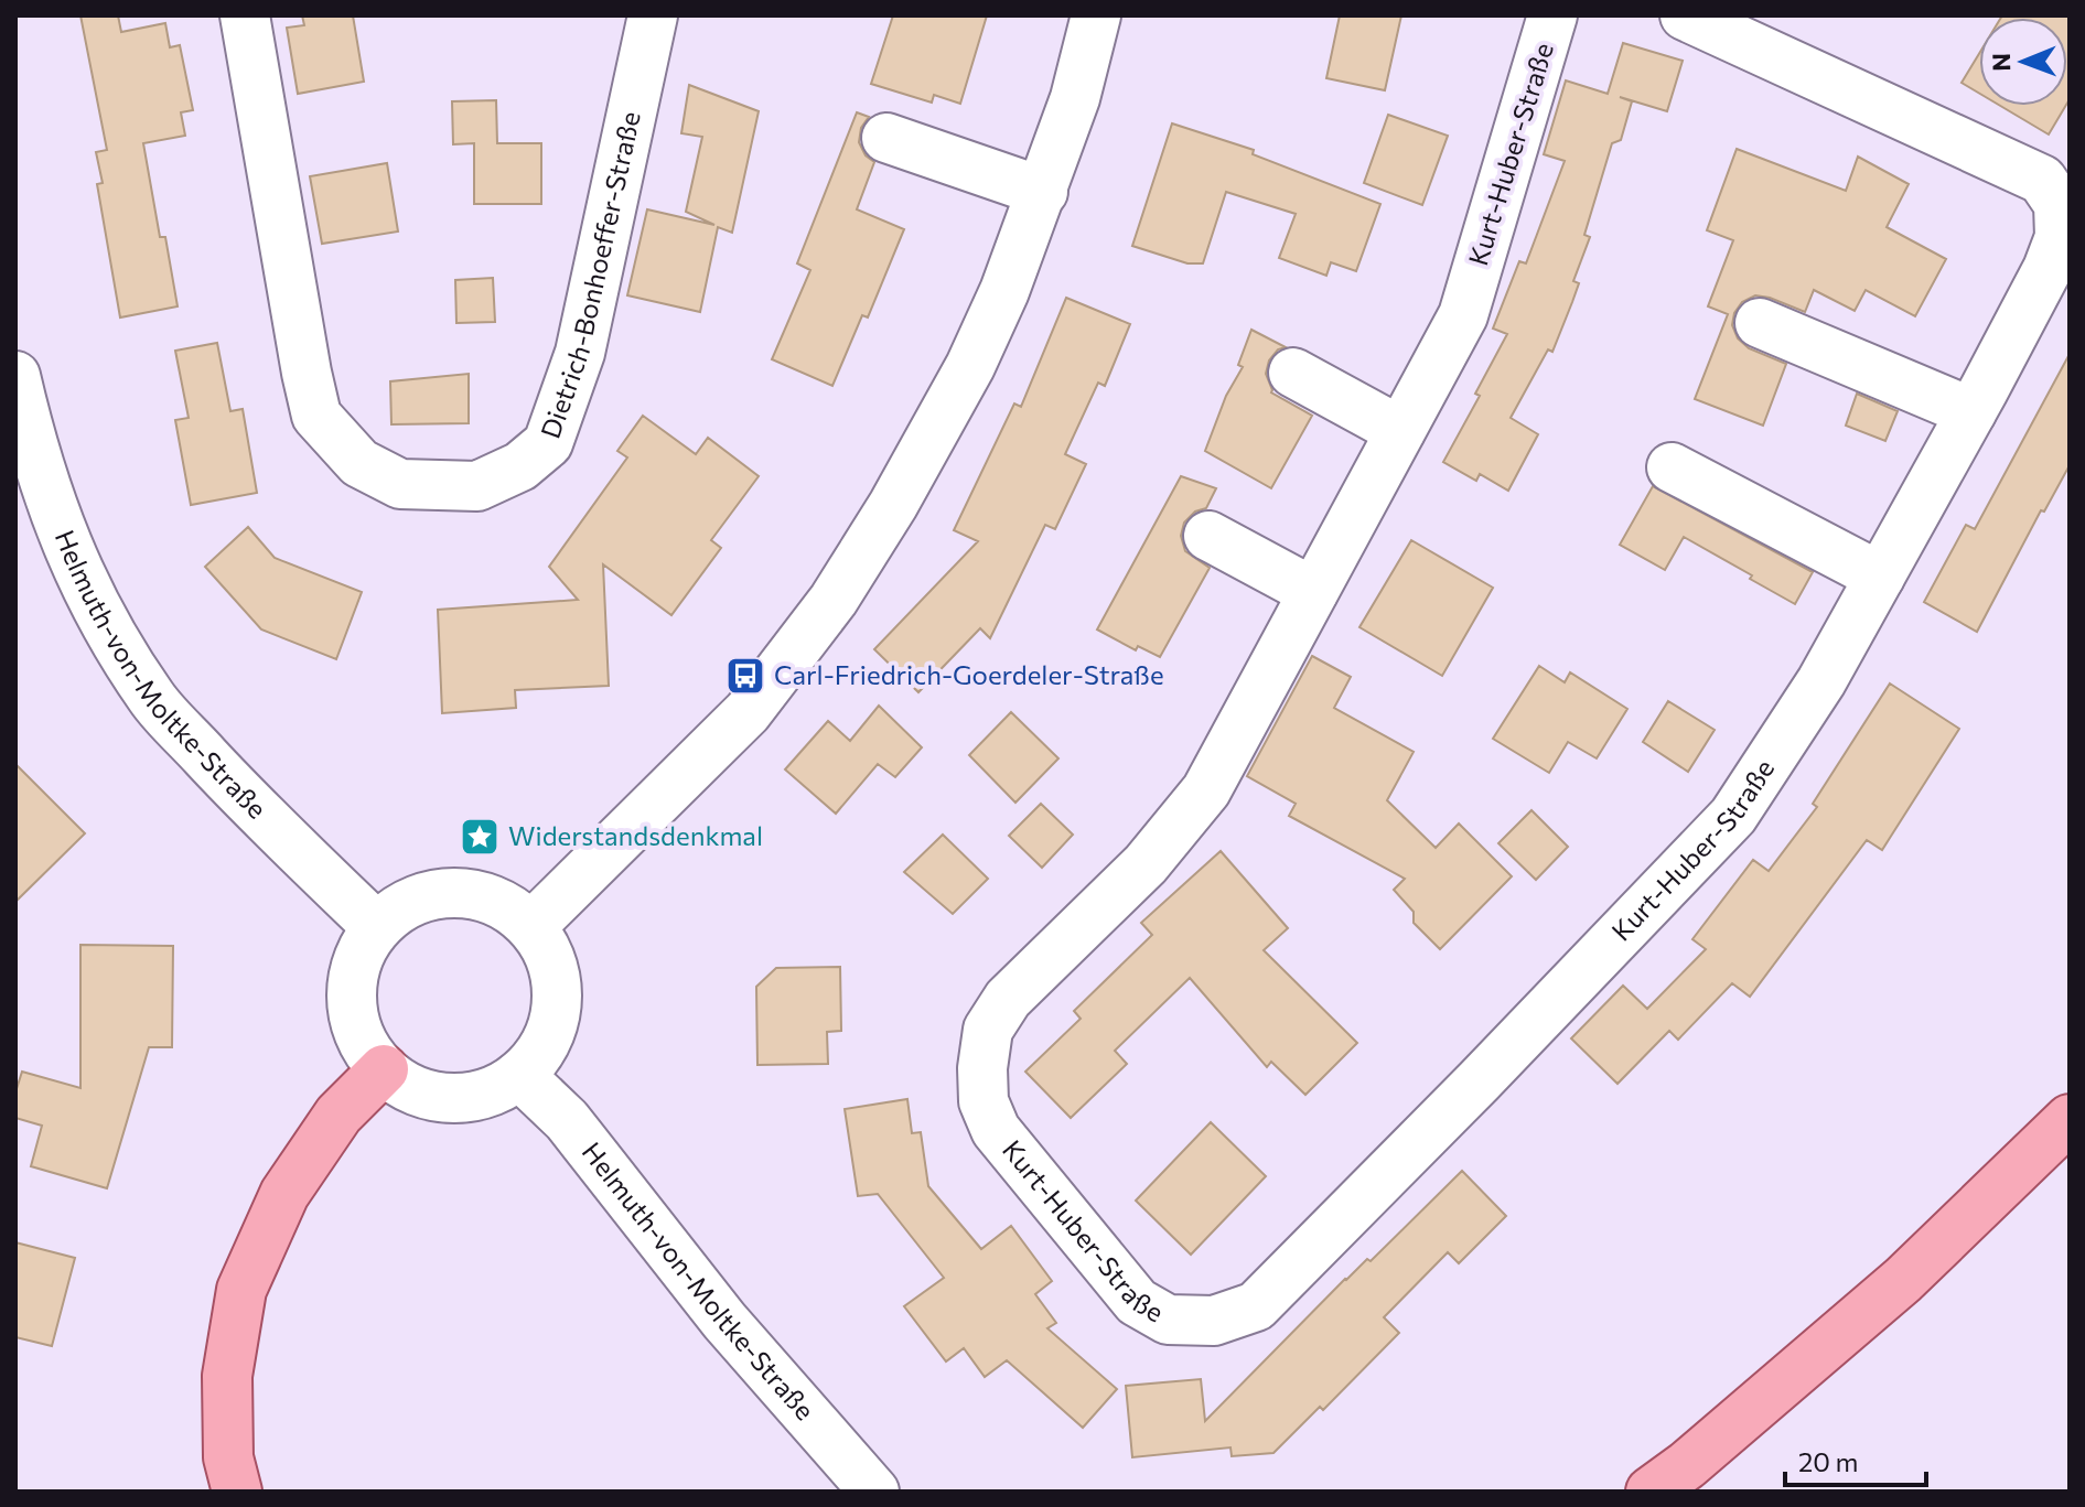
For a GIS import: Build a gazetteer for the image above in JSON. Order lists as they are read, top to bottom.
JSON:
{
  "streets": {
    "street": ["Kurt-Huber-Straße", "Dietrich-Bonhoeffer-Straße", "Helmuth-von-Moltke-Straße"]
  },
  "places": {
    "bus stop": ["Carl-Friedrich-Goerdeler-Straße"],
    "place": ["Widerstandsdenkmal"]
  },
  "scale_bar": "20 m",
  "north": "left"
}
